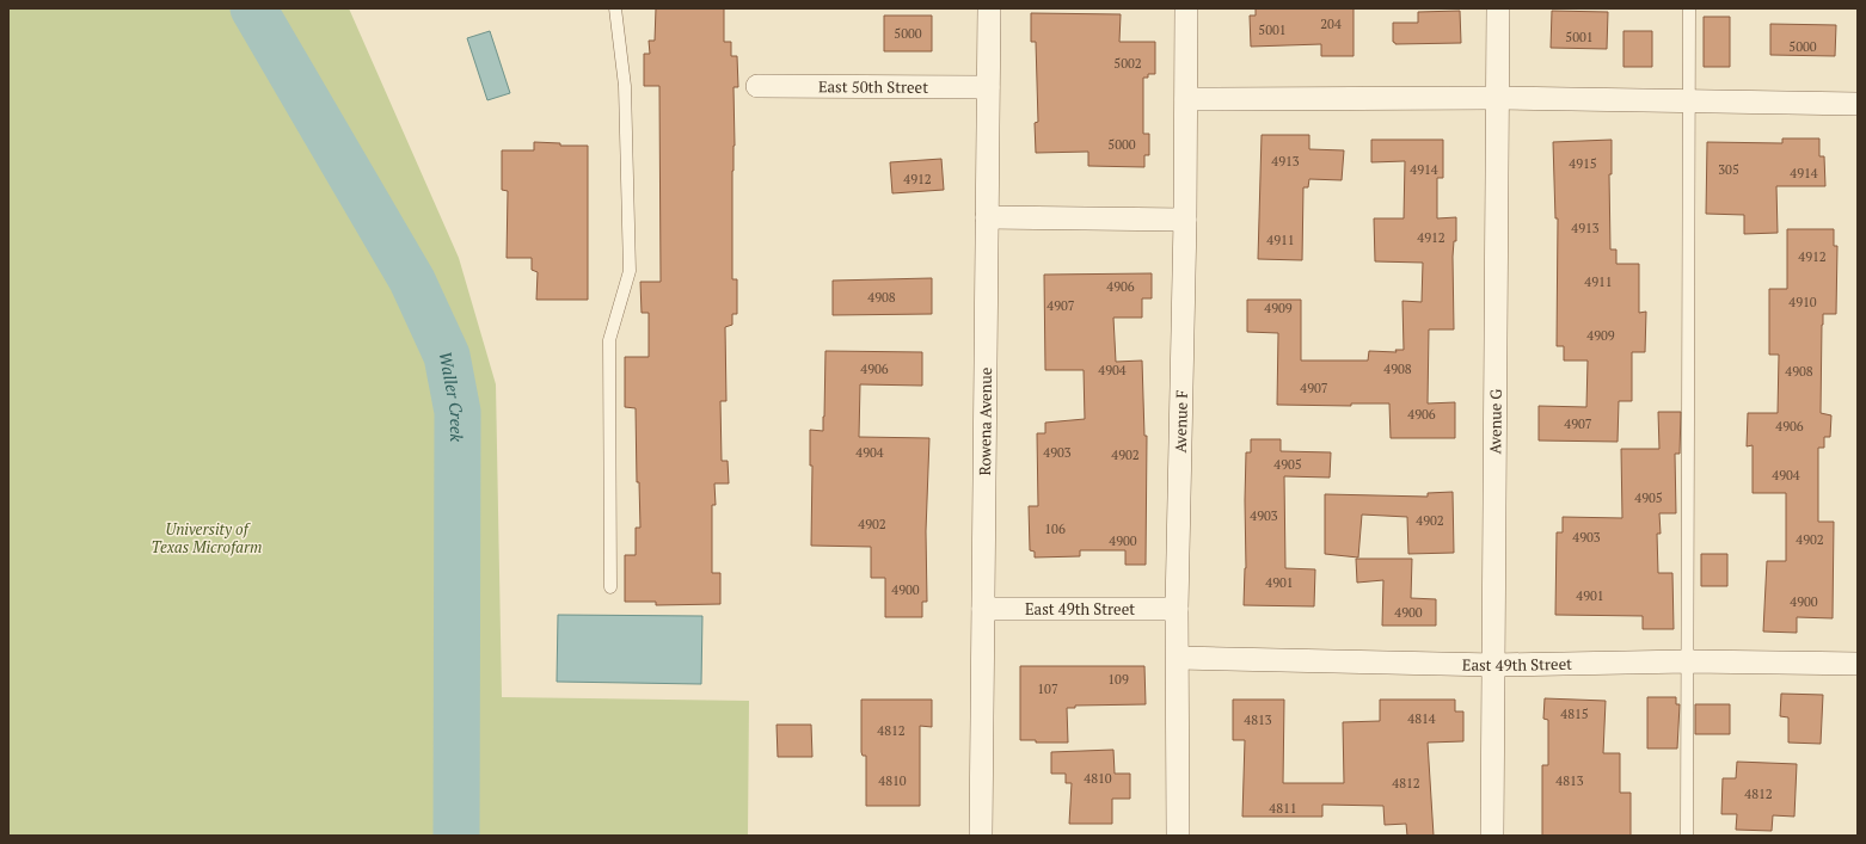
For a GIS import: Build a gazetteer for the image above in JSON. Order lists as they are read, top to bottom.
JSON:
{
  "streets": {
    "street": [
      "East 50th Street",
      "Rowena Avenue",
      "Avenue F",
      "Avenue G",
      "East 49th Street"
    ]
  },
  "crossings": [
    ["East 50th Street", "Rowena Avenue"],
    ["Rowena Avenue", "East 49th Street"],
    ["Avenue F", "East 49th Street"],
    ["Avenue G", "East 49th Street"]
  ],
  "water": ["Waller Creek"],
  "parks": ["University of Texas Microfarm"],
  "house_numbers": [
    "204",
    "5001",
    "5000",
    "5001",
    "5000",
    "5002",
    "5000",
    "4913",
    "4915",
    "4914",
    "305",
    "4914",
    "4912",
    "4913",
    "4912",
    "4911",
    "4912",
    "4911",
    "4906",
    "4908",
    "4910",
    "4907",
    "4909",
    "4909",
    "4906",
    "4908",
    "4904",
    "4908",
    "4907",
    "4906",
    "4907",
    "4906",
    "4904",
    "4903",
    "4902",
    "4905",
    "4904",
    "4905",
    "4903",
    "4902",
    "4902",
    "106",
    "4903",
    "4902",
    "4900",
    "4901",
    "4900",
    "4901",
    "4900",
    "4900",
    "109",
    "107",
    "4815",
    "4814",
    "4813",
    "4812",
    "4810",
    "4810",
    "4813",
    "4812",
    "4812",
    "4811"
  ]
}
